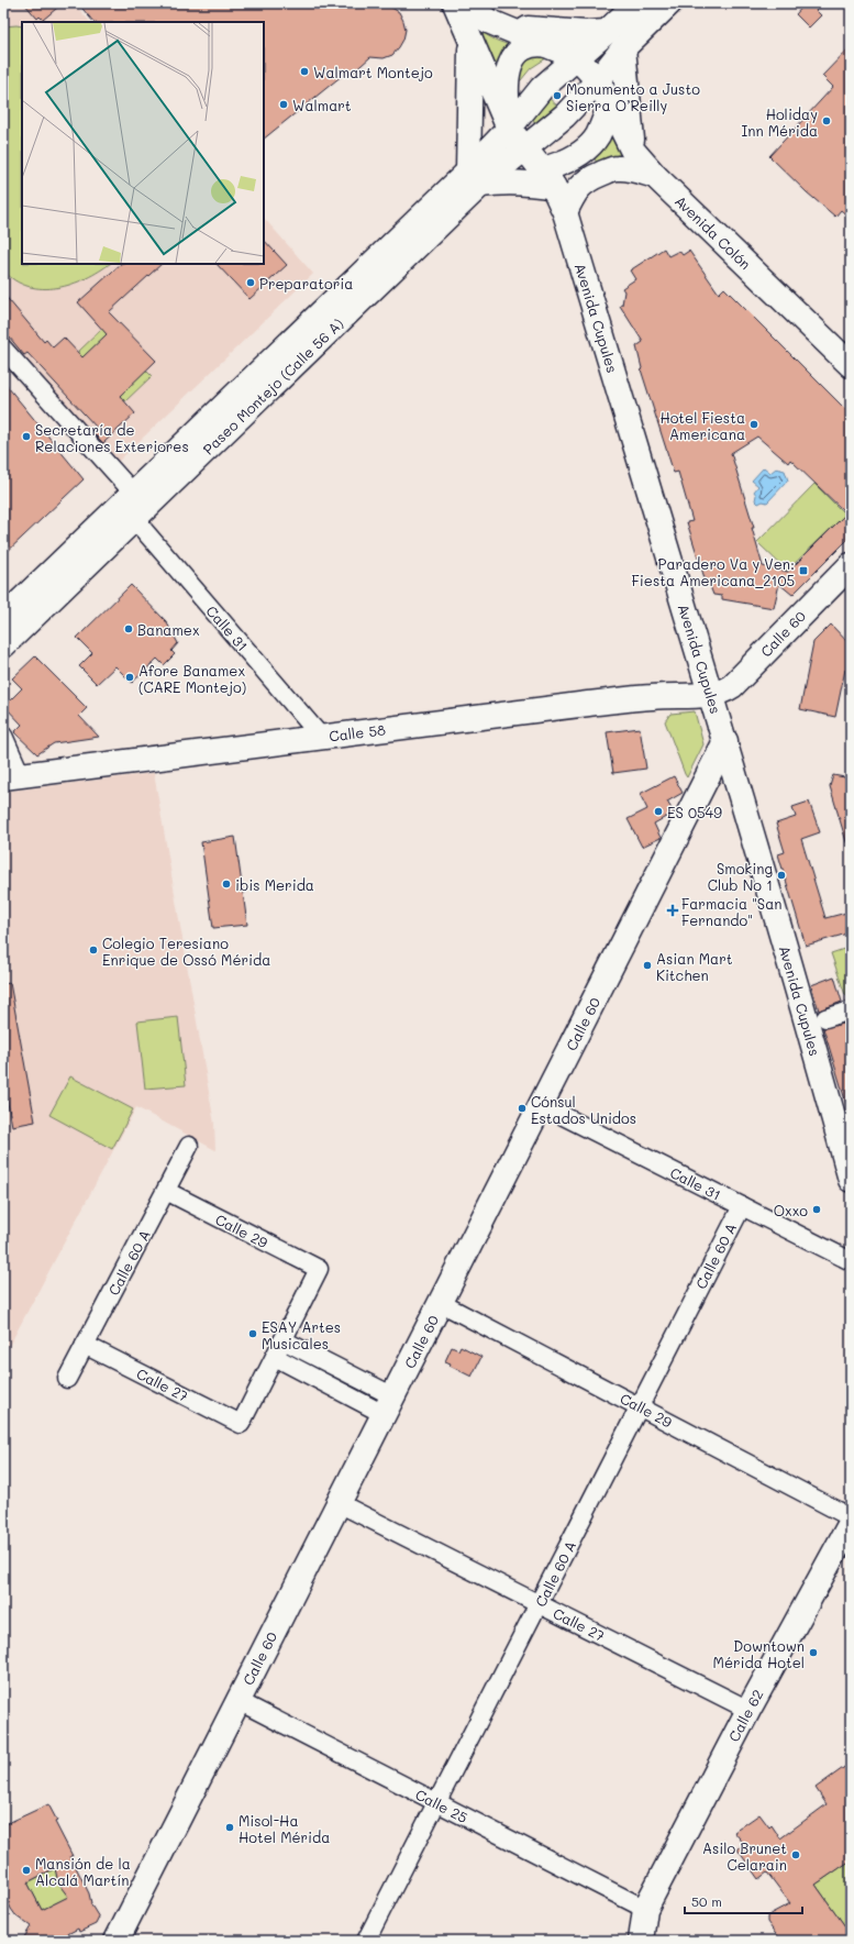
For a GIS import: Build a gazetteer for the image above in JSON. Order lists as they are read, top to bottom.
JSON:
{
  "streets": {
    "main road": [
      "Avenida Colón",
      "Avenida Cupules",
      "Paseo Montejo (Calle 56 A)",
      "Calle 60",
      "Calle 58",
      "Calle 62"
    ],
    "street": [
      "Calle 31",
      "Calle 29",
      "Calle 60 A",
      "Calle 27",
      "Calle 25"
    ]
  },
  "crossings": [
    ["Avenida Colón", "Paseo Montejo (Calle 56 A)"],
    ["Avenida Cupules", "Paseo Montejo (Calle 56 A)"],
    ["Avenida Cupules", "Calle 60"],
    ["Avenida Cupules", "Calle 58"],
    ["Paseo Montejo (Calle 56 A)", "Calle 31"],
    ["Calle 31", "Calle 60"],
    ["Calle 31", "Calle 58"],
    ["Calle 31", "Calle 60 A"],
    ["Calle 60", "Calle 58"],
    ["Calle 60", "Calle 29"],
    ["Calle 60", "Calle 27"],
    ["Calle 60", "Calle 25"],
    ["Calle 29", "Calle 60 A"],
    ["Calle 60 A", "Calle 27"],
    ["Calle 60 A", "Calle 25"],
    ["Calle 27", "Calle 62"],
    ["Calle 62", "Calle 25"]
  ],
  "places": {
    "other": [
      "Walmart Montejo",
      "Monumento a Justo Sierra O’Reilly",
      "Walmart",
      "Holiday Inn Mérida",
      "Preparatoria",
      "Hotel Fiesta Americana",
      "Secretaría de Relaciones Exteriores",
      "Banamex",
      "Afore Banamex (CARE Montejo)",
      "ES 0549",
      "Smoking Club No 1",
      "ibis Merida",
      "Colegio Teresiano Enrique de Ossó Mérida",
      "Asian Mart Kitchen",
      "Cónsul Estados Unidos",
      "Oxxo",
      "ESAY Artes Musicales",
      "Downtown Mérida Hotel",
      "Misol-Ha Hotel Mérida",
      "Asilo Brunet Celarain",
      "Mansión de la Alcalá Martín"
    ],
    "transit": ["Paradero Va y Ven: Fiesta Americana_2105"],
    "health": ["Farmacia \"San Fernando\""]
  },
  "scale_bar": "50 m"
}
